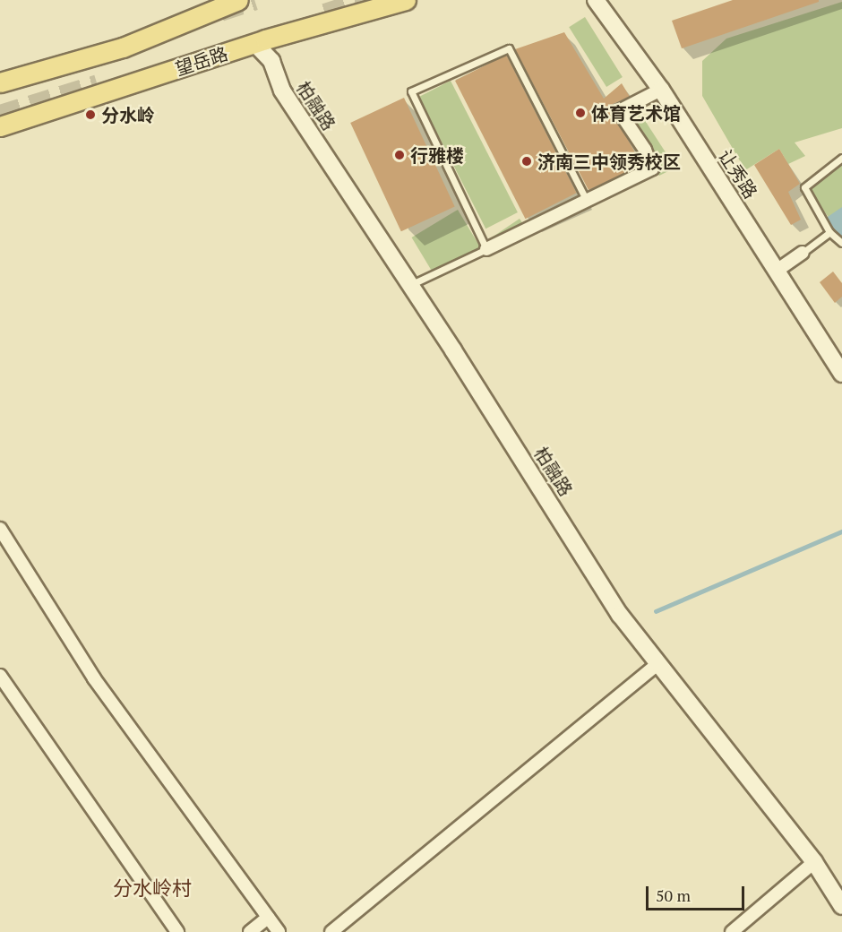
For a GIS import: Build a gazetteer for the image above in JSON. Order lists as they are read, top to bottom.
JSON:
{
  "streets": {
    "main road": ["望岳路"],
    "street": ["柏融路", "让秀路"]
  },
  "crossings": [
    ["望岳路", "柏融路"]
  ],
  "districts": ["分水岭村"],
  "places": [
    "体育艺术馆",
    "分水岭",
    "行雅楼",
    "济南三中领秀校区"
  ],
  "scale_bar": "50 m"
}
